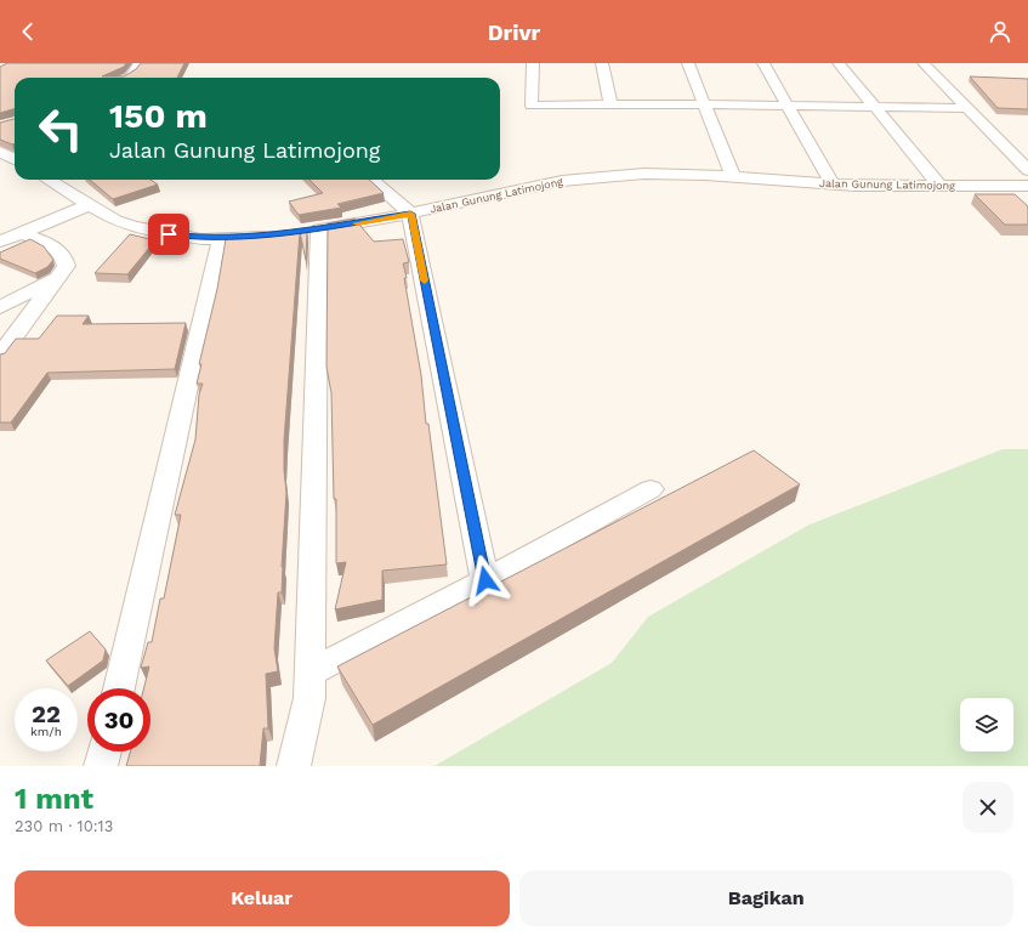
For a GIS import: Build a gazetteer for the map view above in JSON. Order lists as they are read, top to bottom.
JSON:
{
  "streets": {
    "street": ["Jalan Gunung Latimojong"]
  },
  "page": {
    "header": "Drivr",
    "turn": ["150 m", "Jalan Gunung Latimojong"],
    "speed": "22 km/h",
    "limit": "30",
    "heading": ["1 mnt", "230 m · 10:13"],
    "buttons": ["Keluar", "Bagikan"]
  }
}
